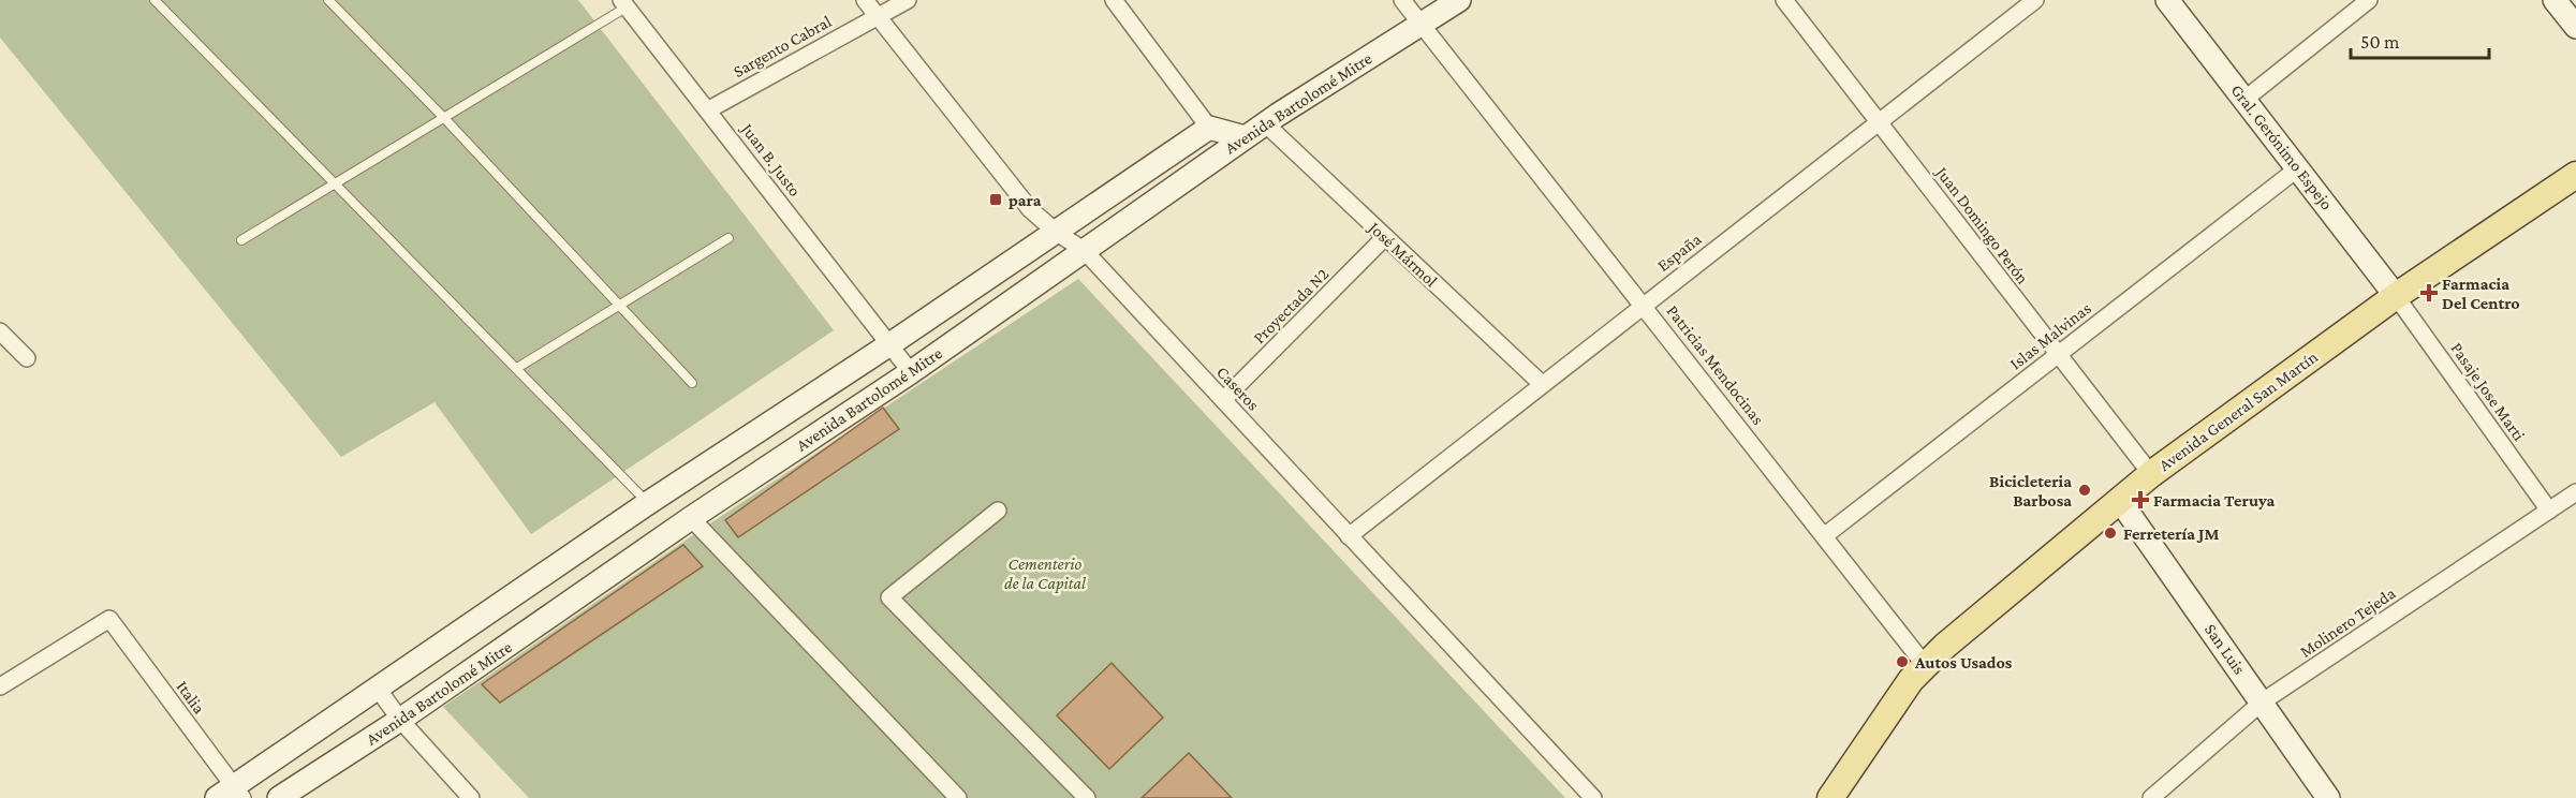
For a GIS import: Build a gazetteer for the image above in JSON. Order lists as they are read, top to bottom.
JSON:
{
  "streets": {
    "main road": ["Avenida General San Martín"],
    "street": [
      "Sargento Cabral",
      "Avenida Bartolomé Mitre",
      "Gral. Gerónimo Espejo",
      "Juan B. Justo",
      "Juan Domingo Perón",
      "España",
      "José Mármol",
      "Proyectada N2",
      "Islas Malvinas",
      "Patricias Mendocinas",
      "Caseros",
      "Pasaje Jose Marti",
      "Molinero Tejeda",
      "San Luis",
      "Italia"
    ]
  },
  "crossings": [
    ["Sargento Cabral", "Juan B. Justo"],
    ["Sargento Cabral", "Caseros"],
    ["Avenida Bartolomé Mitre", "Juan B. Justo"],
    ["Avenida Bartolomé Mitre", "José Mármol"],
    ["Avenida Bartolomé Mitre", "Patricias Mendocinas"],
    ["Avenida Bartolomé Mitre", "Caseros"],
    ["Avenida Bartolomé Mitre", "Italia"],
    ["Gral. Gerónimo Espejo", "Islas Malvinas"],
    ["Gral. Gerónimo Espejo", "Pasaje Jose Marti"],
    ["Gral. Gerónimo Espejo", "Avenida General San Martín"],
    ["Juan Domingo Perón", "España"],
    ["Juan Domingo Perón", "Islas Malvinas"],
    ["Juan Domingo Perón", "Avenida General San Martín"],
    ["España", "José Mármol"],
    ["España", "Patricias Mendocinas"],
    ["España", "Caseros"],
    ["José Mármol", "Proyectada N2"],
    ["Proyectada N2", "Caseros"],
    ["Islas Malvinas", "Patricias Mendocinas"],
    ["Patricias Mendocinas", "Avenida General San Martín"],
    ["Pasaje Jose Marti", "Avenida General San Martín"],
    ["Pasaje Jose Marti", "Molinero Tejeda"],
    ["Avenida General San Martín", "San Luis"],
    ["Molinero Tejeda", "San Luis"]
  ],
  "parks": ["Cementerio de la Capital"],
  "places": {
    "transit": ["para"],
    "health": ["Farmacia Del Centro", "Farmacia Teruya"],
    "other": ["Bicicleteria Barbosa", "Ferretería JM", "Autos Usados"]
  },
  "scale_bar": "50 m"
}
